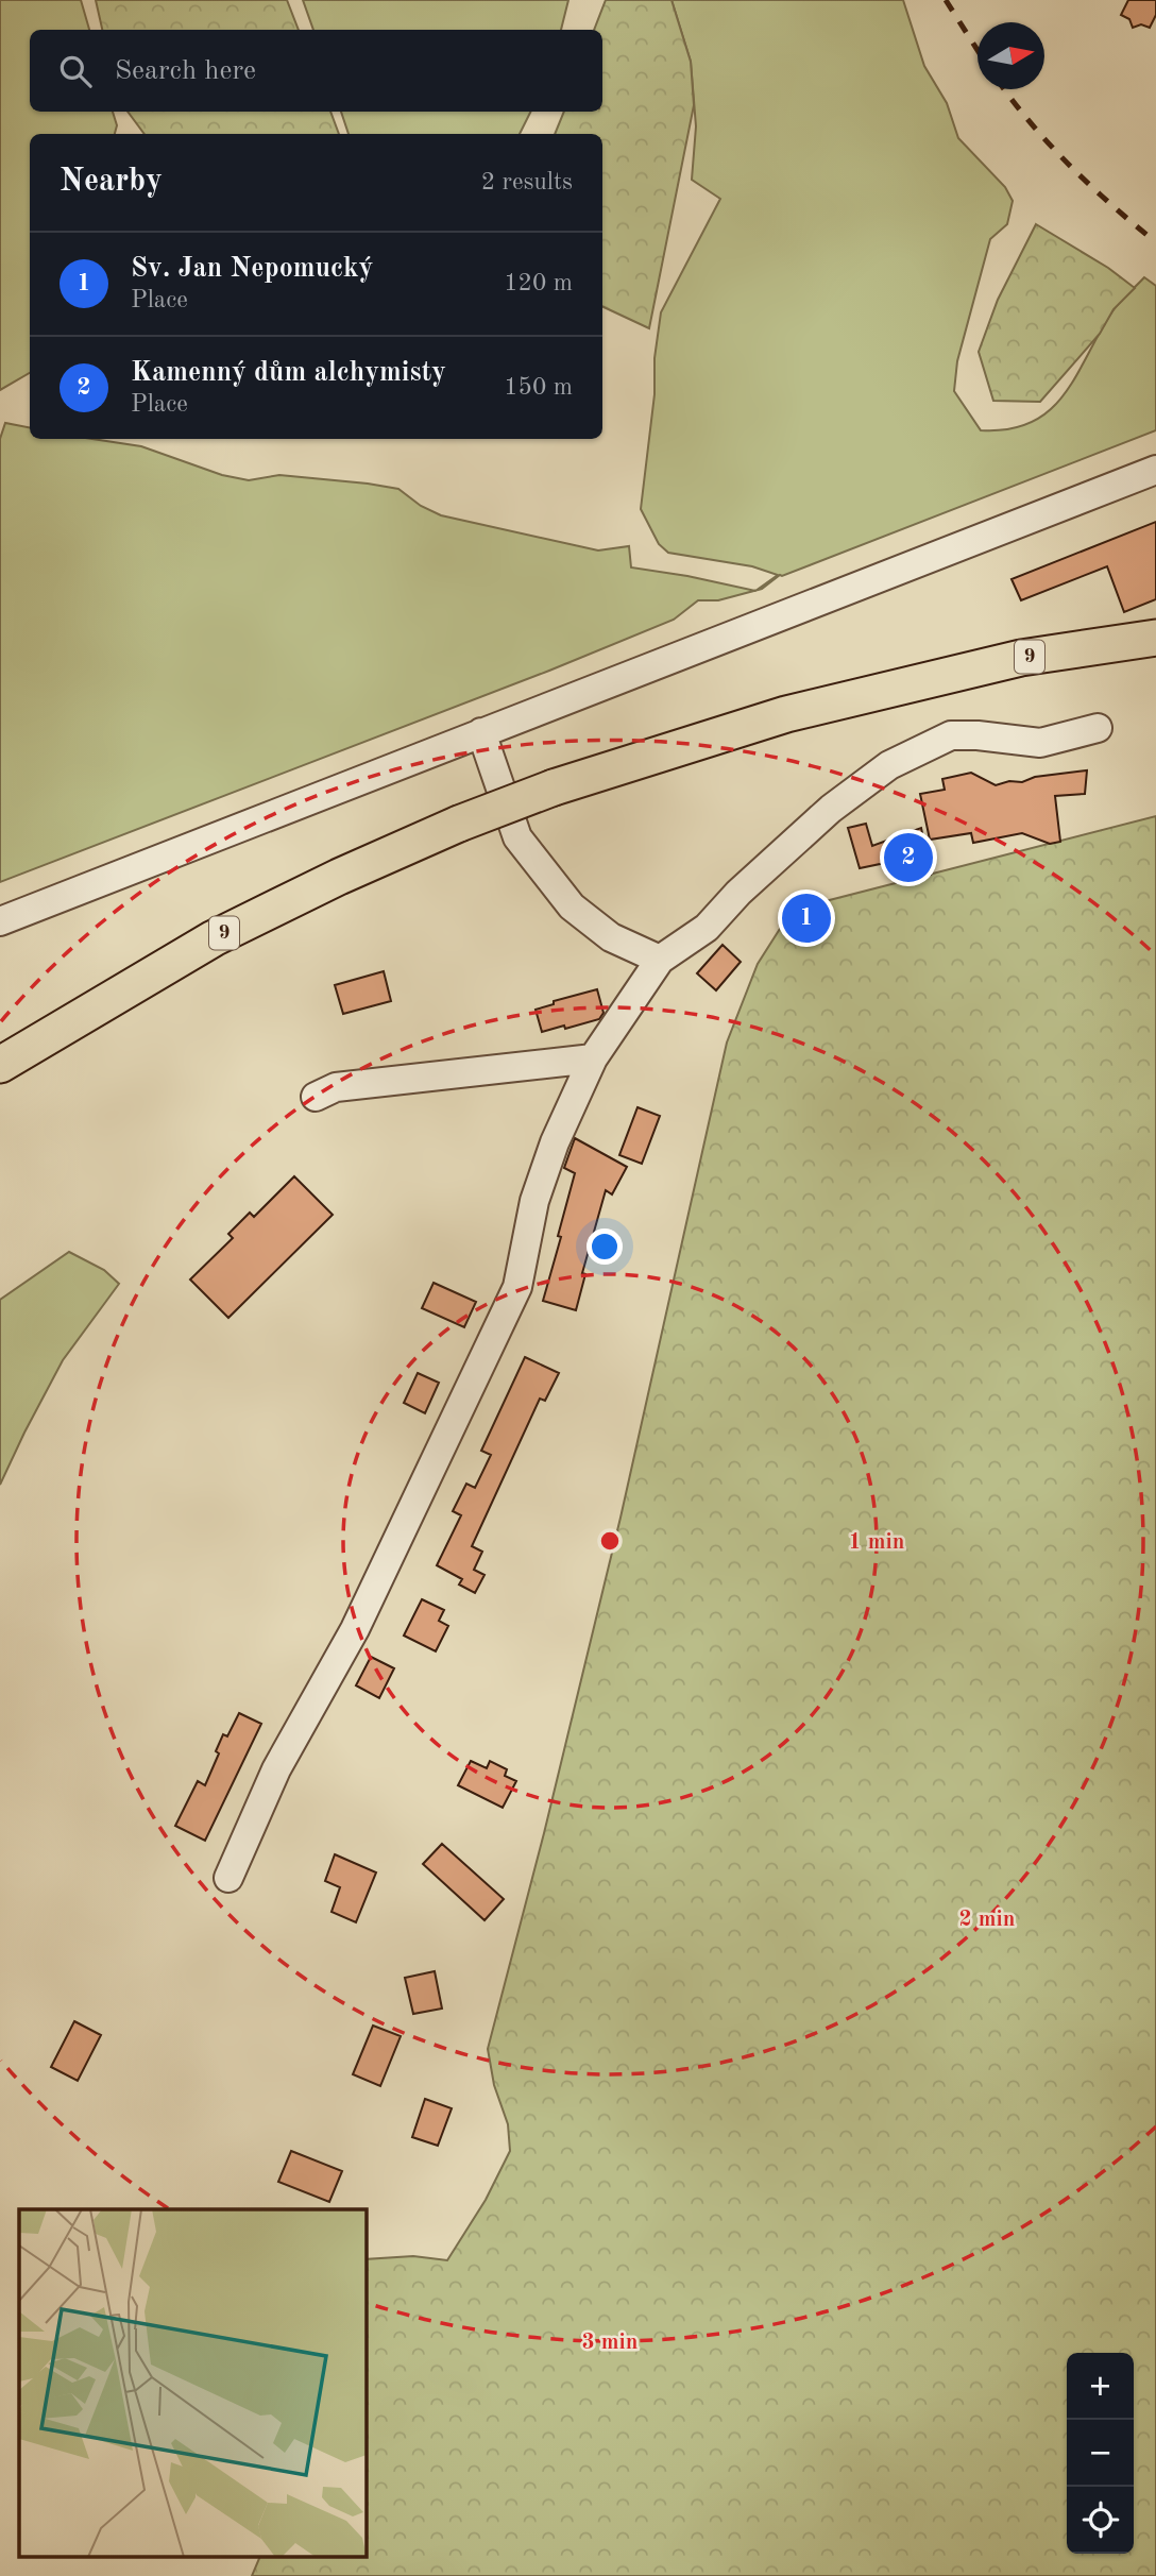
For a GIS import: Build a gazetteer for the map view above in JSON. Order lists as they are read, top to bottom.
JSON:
{
  "streets": {
    "main road": ["9"]
  },
  "north": "right",
  "page": {
    "search": "Search here",
    "heading": ["Nearby", "2 results"],
    "list": [
      {
        "mark": "1",
        "name": "Sv. Jan Nepomucký",
        "note": "Place",
        "value": "120 m"
      },
      {
        "mark": "2",
        "name": "Kamenný dům alchymisty",
        "note": "Place",
        "value": "150 m"
      }
    ],
    "pins": ["2", "1"],
    "map_buttons": ["+", "−"]
  },
  "rings": ["1 min", "2 min", "3 min"]
}
